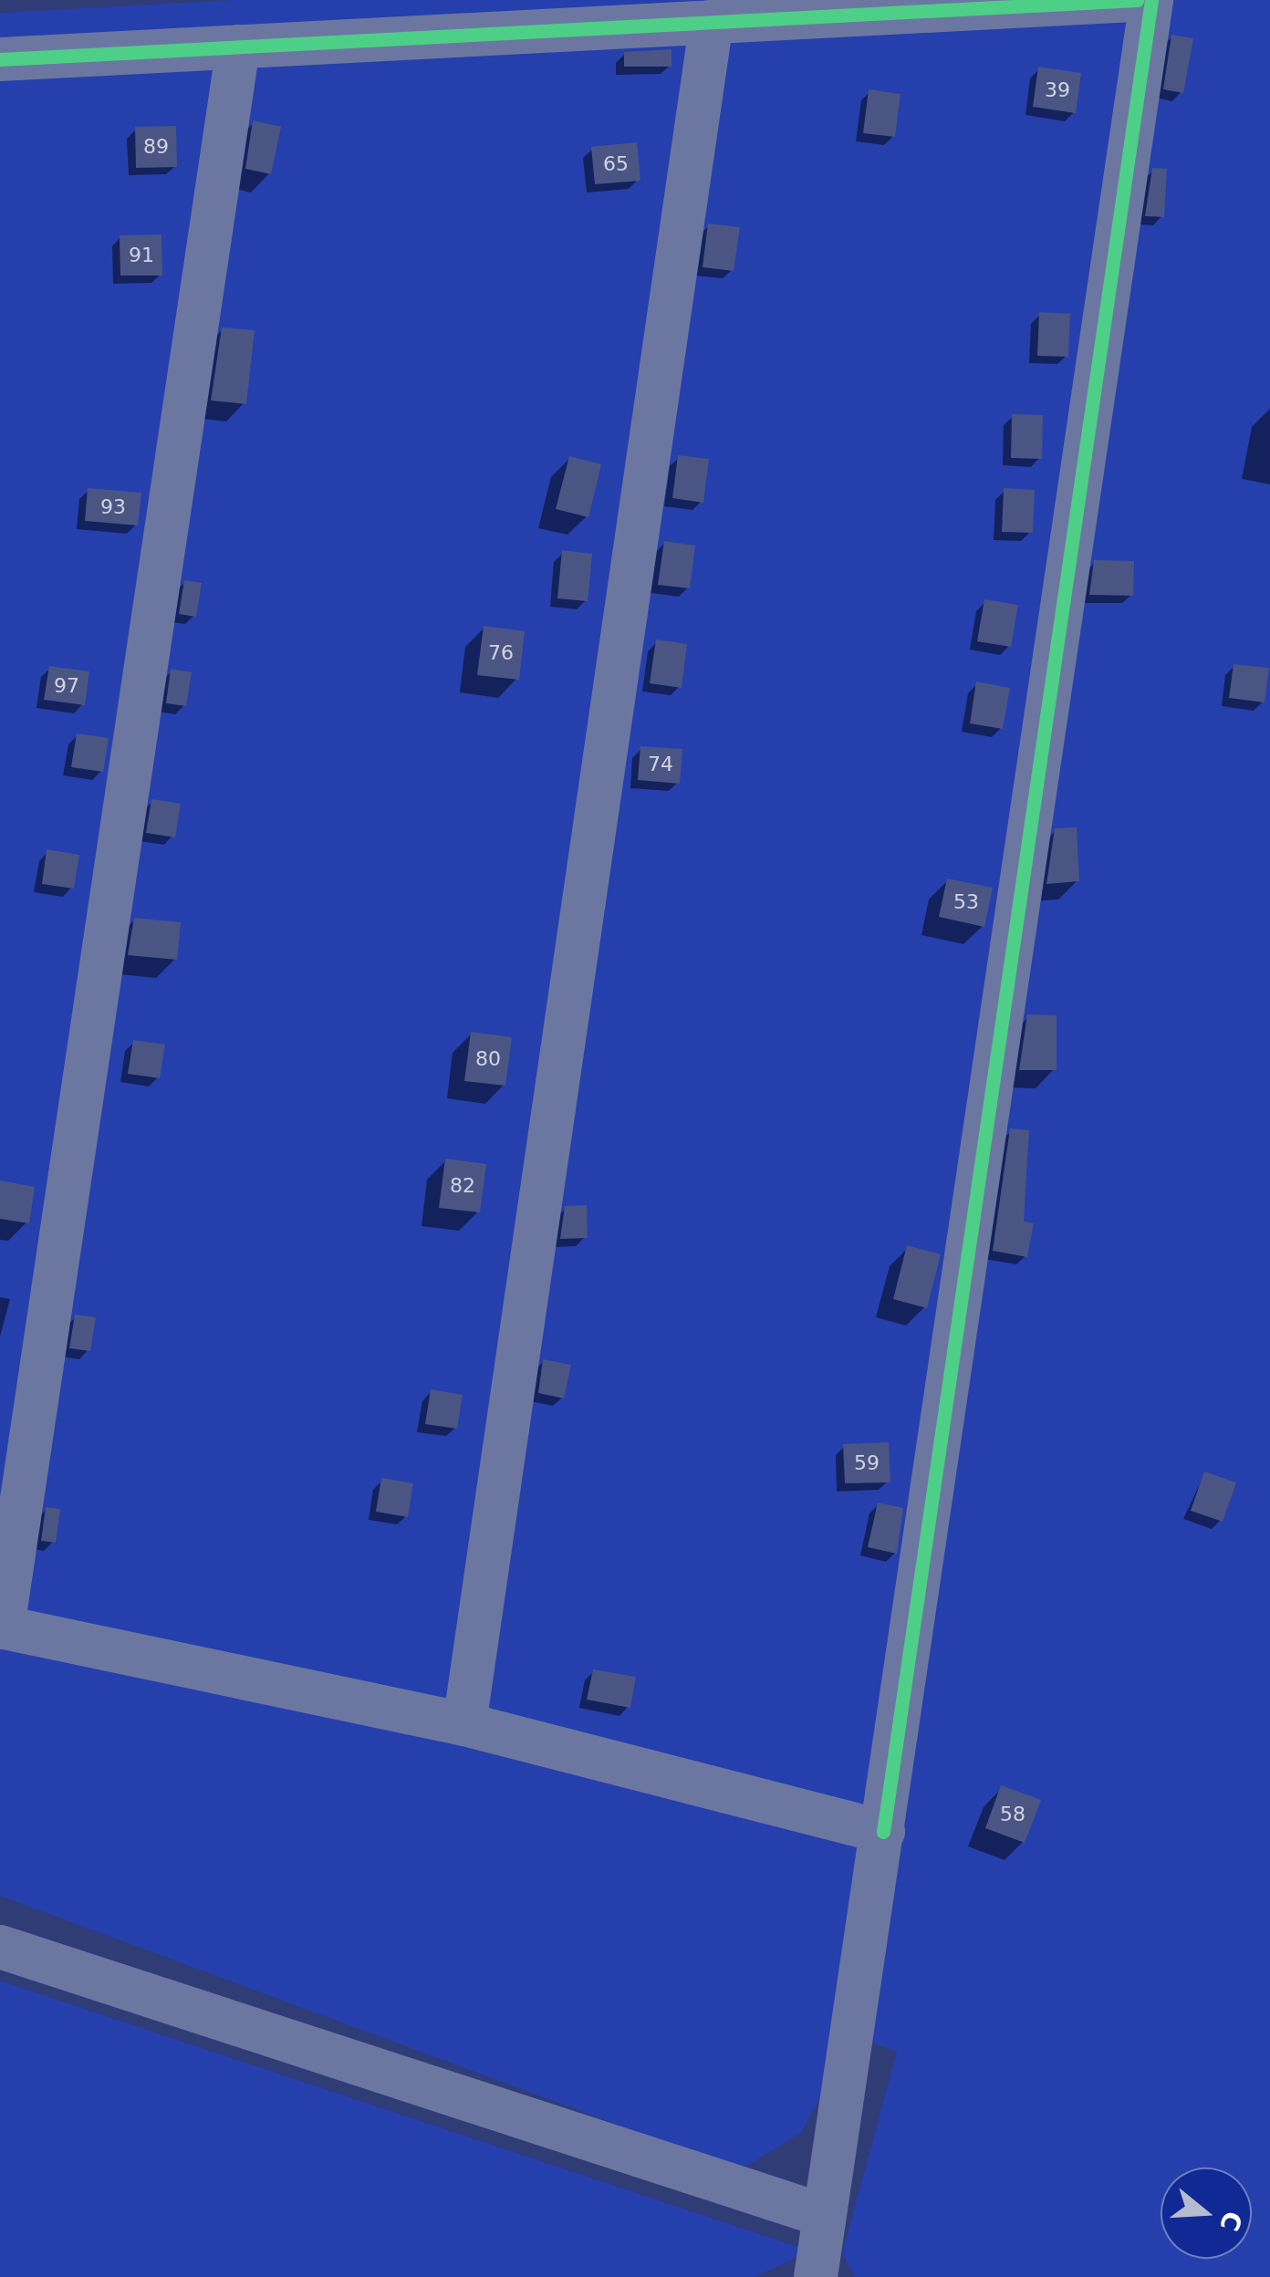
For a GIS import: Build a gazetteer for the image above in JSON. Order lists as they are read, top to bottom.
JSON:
{
  "house_numbers": [
    "39",
    "89",
    "65",
    "91",
    "93",
    "76",
    "97",
    "74",
    "53",
    "80",
    "82",
    "59",
    "58"
  ],
  "north": "right"
}
